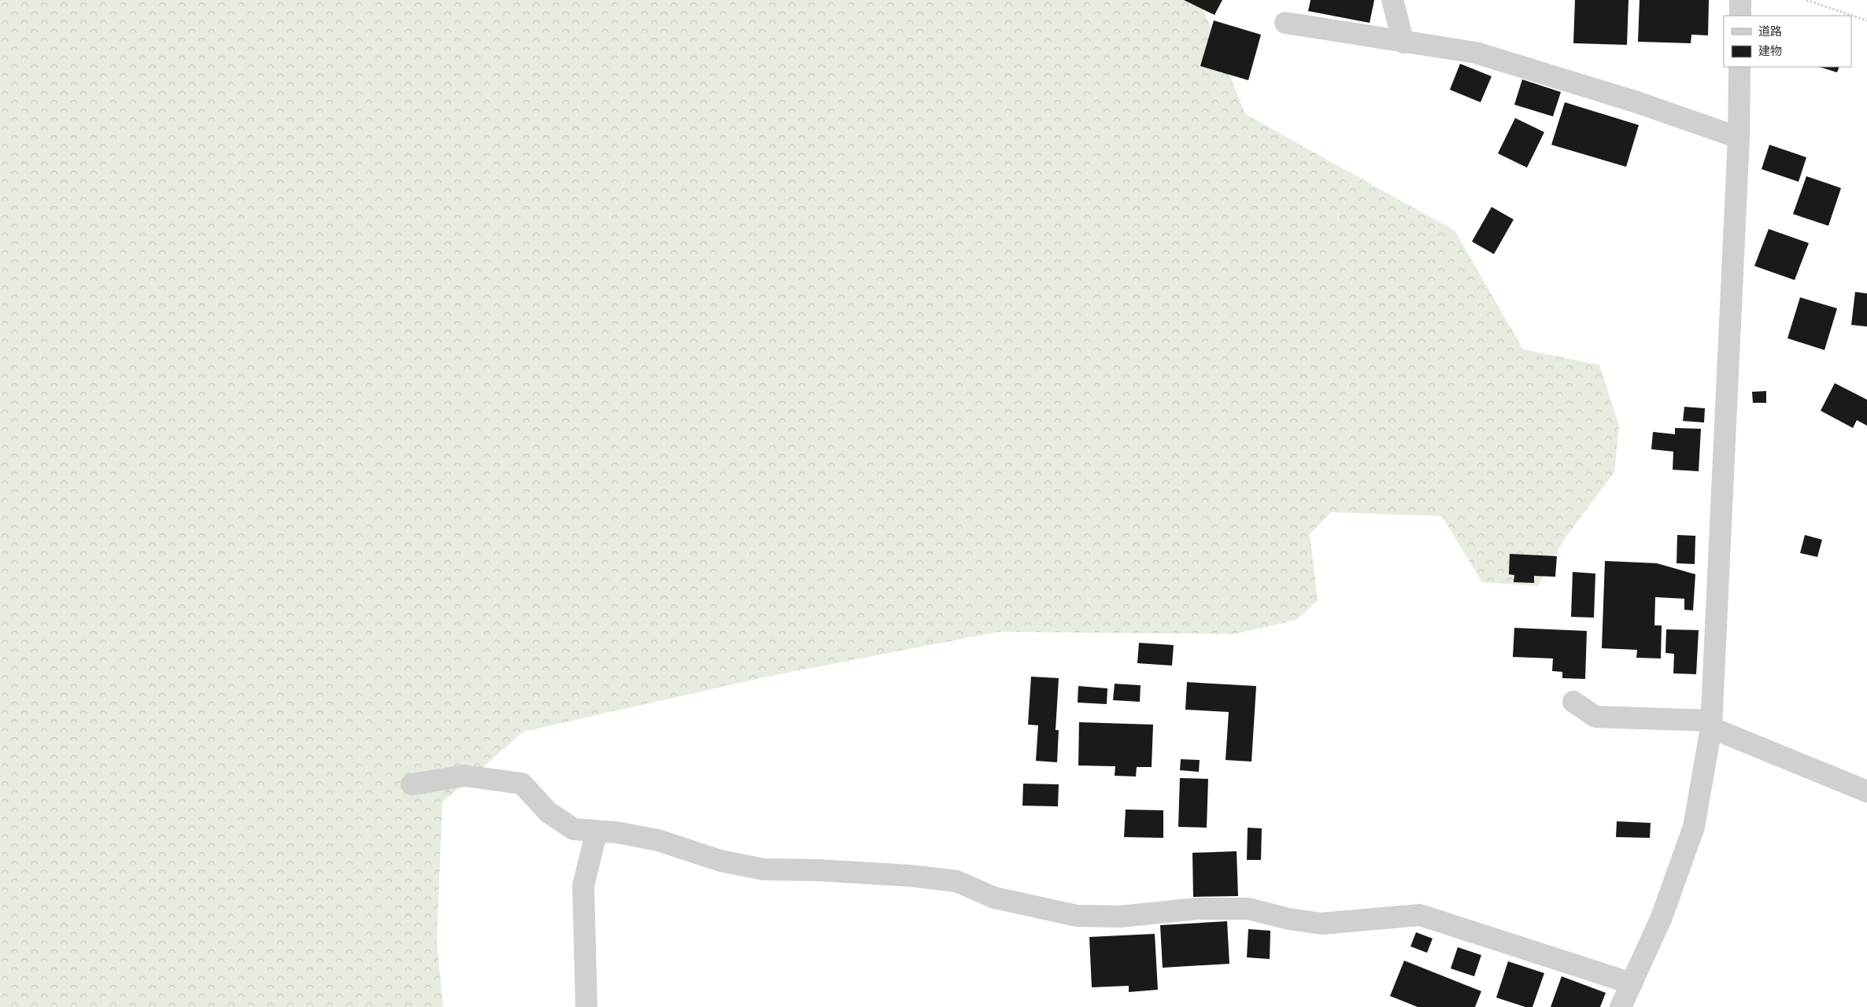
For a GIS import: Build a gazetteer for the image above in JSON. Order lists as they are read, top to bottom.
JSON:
{
  "legend": ["道路", "建物"]
}
